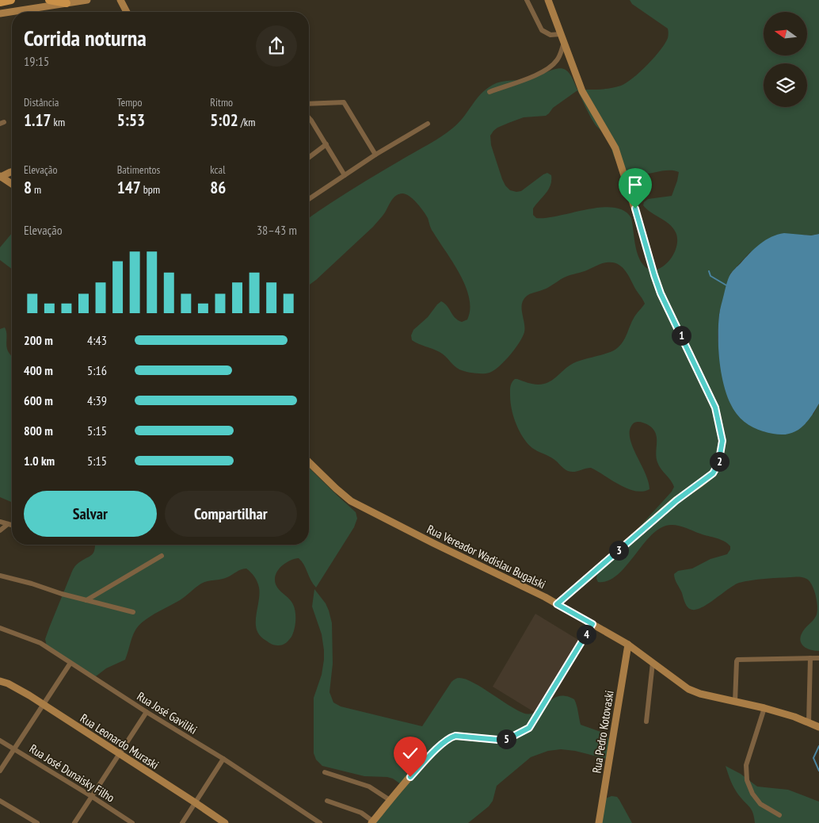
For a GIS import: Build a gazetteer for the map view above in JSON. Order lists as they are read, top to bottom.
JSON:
{
  "streets": {
    "street": [
      "Rua Vereador Wadislau Bugalski",
      "Rua José Gaviliki",
      "Rua Pedro Kotovaski",
      "Rua Leonardo Muraski",
      "Rua José Dunaisky Filho"
    ]
  },
  "crossings": [
    ["Rua Vereador Wadislau Bugalski", "Rua Pedro Kotovaski"]
  ],
  "north": "left",
  "page": {
    "heading": ["Corrida noturna", "19:15"],
    "stats": [
      ["Distância", "1.17 km"],
      ["Tempo", "5:53"],
      ["Ritmo", "5:02 /km"],
      ["Elevação", "8 m"],
      ["Batimentos", "147 bpm"],
      ["kcal", "86"]
    ],
    "chart": ["Elevação", "38–43 m"],
    "list": [
      {
        "name": "200 m",
        "note": "4:43"
      },
      {
        "name": "400 m",
        "note": "5:16"
      },
      {
        "name": "600 m",
        "note": "4:39"
      },
      {
        "name": "800 m",
        "note": "5:15"
      },
      {
        "name": "1.0 km",
        "note": "5:15"
      }
    ],
    "pins": [
      "1",
      "2",
      "3",
      "4",
      "5"
    ],
    "buttons": ["Salvar", "Compartilhar"]
  }
}
